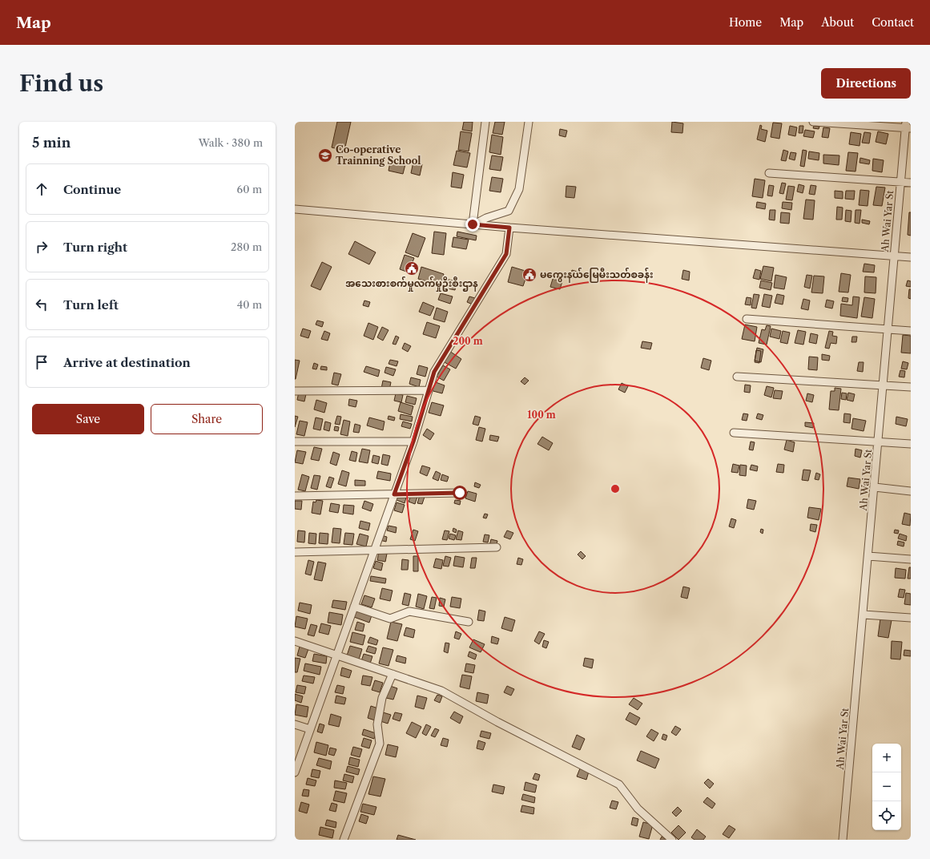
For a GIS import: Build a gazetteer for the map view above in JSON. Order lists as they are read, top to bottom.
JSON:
{
  "streets": {
    "street": ["Ah Wai Yar St"]
  },
  "places": {
    "school or university": ["Co-operative Trainning School"],
    "public building": ["အသေးစားစက်မှုလက်မှုဦးစီးဌာန", "မကွေးနယ်မြေမီးသတ်စခန်း"]
  },
  "page": {
    "header": "Map",
    "nav": [
      "Home",
      "Map",
      "About",
      "Contact"
    ],
    "buttons": [
      "Directions",
      ["Save", "Share"]
    ],
    "title": "Find us",
    "heading": ["5 min", "Walk · 380 m"],
    "list": [
      ["Continue", "60 m"],
      ["Turn right", "280 m"],
      ["Turn left", "40 m"],
      "Arrive at destination"
    ],
    "map_buttons": ["+", "−"]
  },
  "rings": ["200 m", "100 m"]
}
